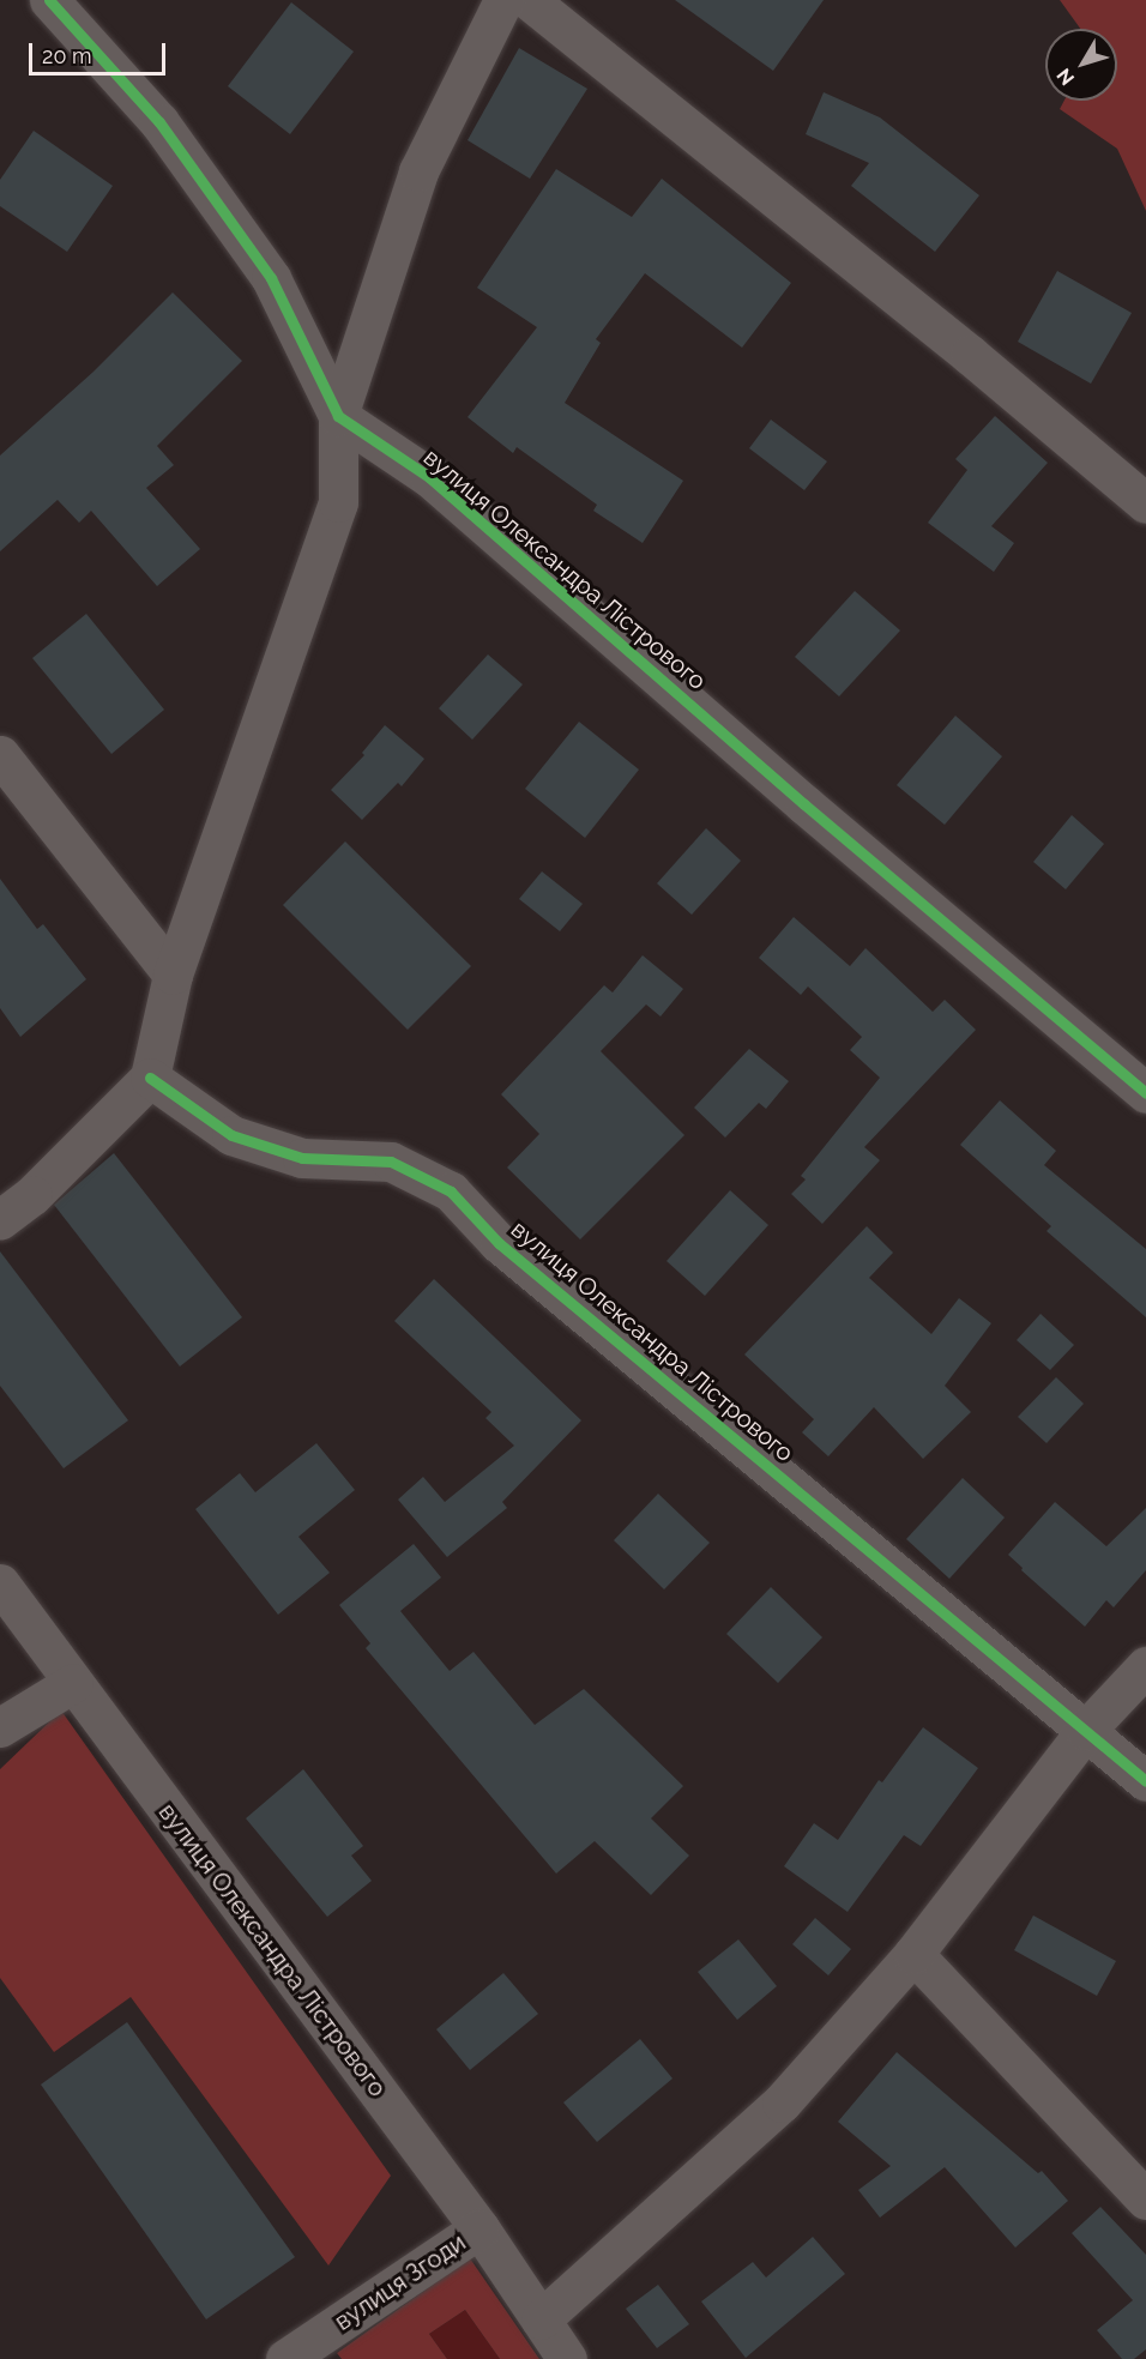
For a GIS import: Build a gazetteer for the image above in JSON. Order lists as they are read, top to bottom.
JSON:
{
  "streets": {
    "street": ["вулиця Олександра Лістрового", "вулиця Згоди"]
  },
  "crossings": [
    ["вулиця Олександра Лістрового", "вулиця Згоди"]
  ],
  "scale_bar": "20 m",
  "north": "bottom left"
}
